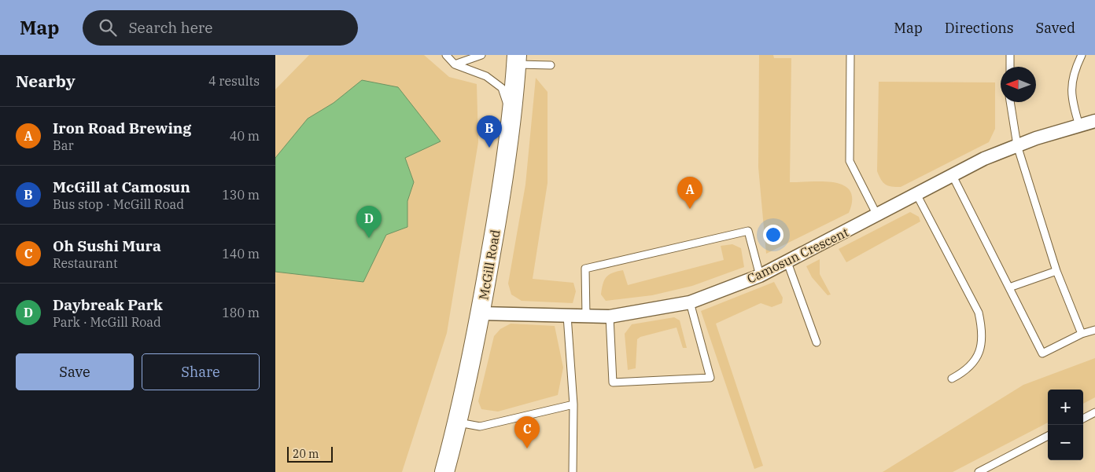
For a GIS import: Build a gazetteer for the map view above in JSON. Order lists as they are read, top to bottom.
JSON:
{
  "streets": {
    "main road": ["McGill Road"],
    "street": ["Camosun Crescent"]
  },
  "crossings": [
    ["Camosun Crescent", "McGill Road"]
  ],
  "scale_bar": "20 m",
  "north": "left",
  "page": {
    "header": "Map",
    "search": "Search here",
    "nav": ["Map", "Directions", "Saved"],
    "heading": ["Nearby", "4 results"],
    "list": [
      {
        "mark": "A",
        "name": "Iron Road Brewing",
        "note": "Bar",
        "value": "40 m"
      },
      {
        "mark": "B",
        "name": "McGill at Camosun",
        "note": "Bus stop · McGill Road",
        "value": "130 m"
      },
      {
        "mark": "C",
        "name": "Oh Sushi Mura",
        "note": "Restaurant",
        "value": "140 m"
      },
      {
        "mark": "D",
        "name": "Daybreak Park",
        "note": "Park · McGill Road",
        "value": "180 m"
      }
    ],
    "pins": [
      "B",
      "A",
      "D",
      "C"
    ],
    "buttons": ["Save", "Share"],
    "map_buttons": ["+", "−"],
    "scale": "20 m"
  }
}
